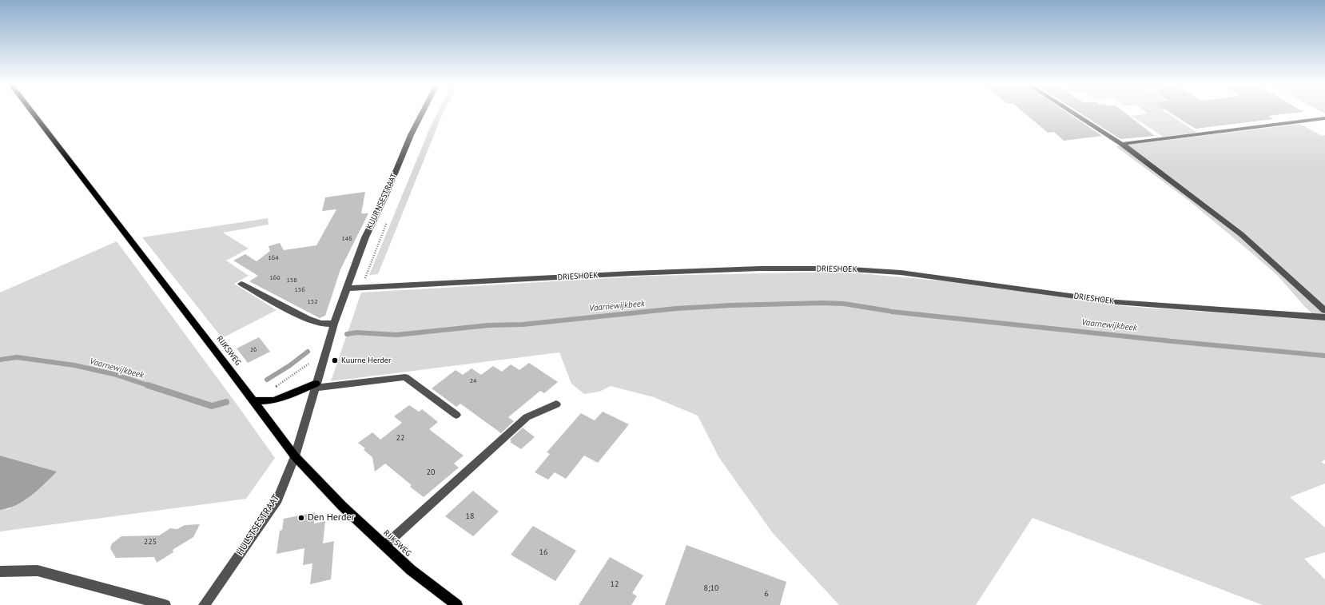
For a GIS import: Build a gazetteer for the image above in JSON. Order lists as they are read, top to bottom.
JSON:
{
  "streets": {
    "main road": ["RIJKSWEG"],
    "street": ["KUURNSESTRAAT", "DRIESHOEK", "HULSTSESTRAAT"]
  },
  "crossings": [
    ["KUURNSESTRAAT", "DRIESHOEK"],
    ["KUURNSESTRAAT", "HULSTSESTRAAT"],
    ["RIJKSWEG", "HULSTSESTRAAT"]
  ],
  "water": ["Vaarnewijkbeek"],
  "places": ["Kuurne Herder", "Den Herder"],
  "house_numbers": [
    "146",
    "164",
    "160",
    "158",
    "156",
    "152",
    "26",
    "24",
    "22",
    "20",
    "18",
    "225",
    "16",
    "12",
    "8;10",
    "6"
  ]
}
